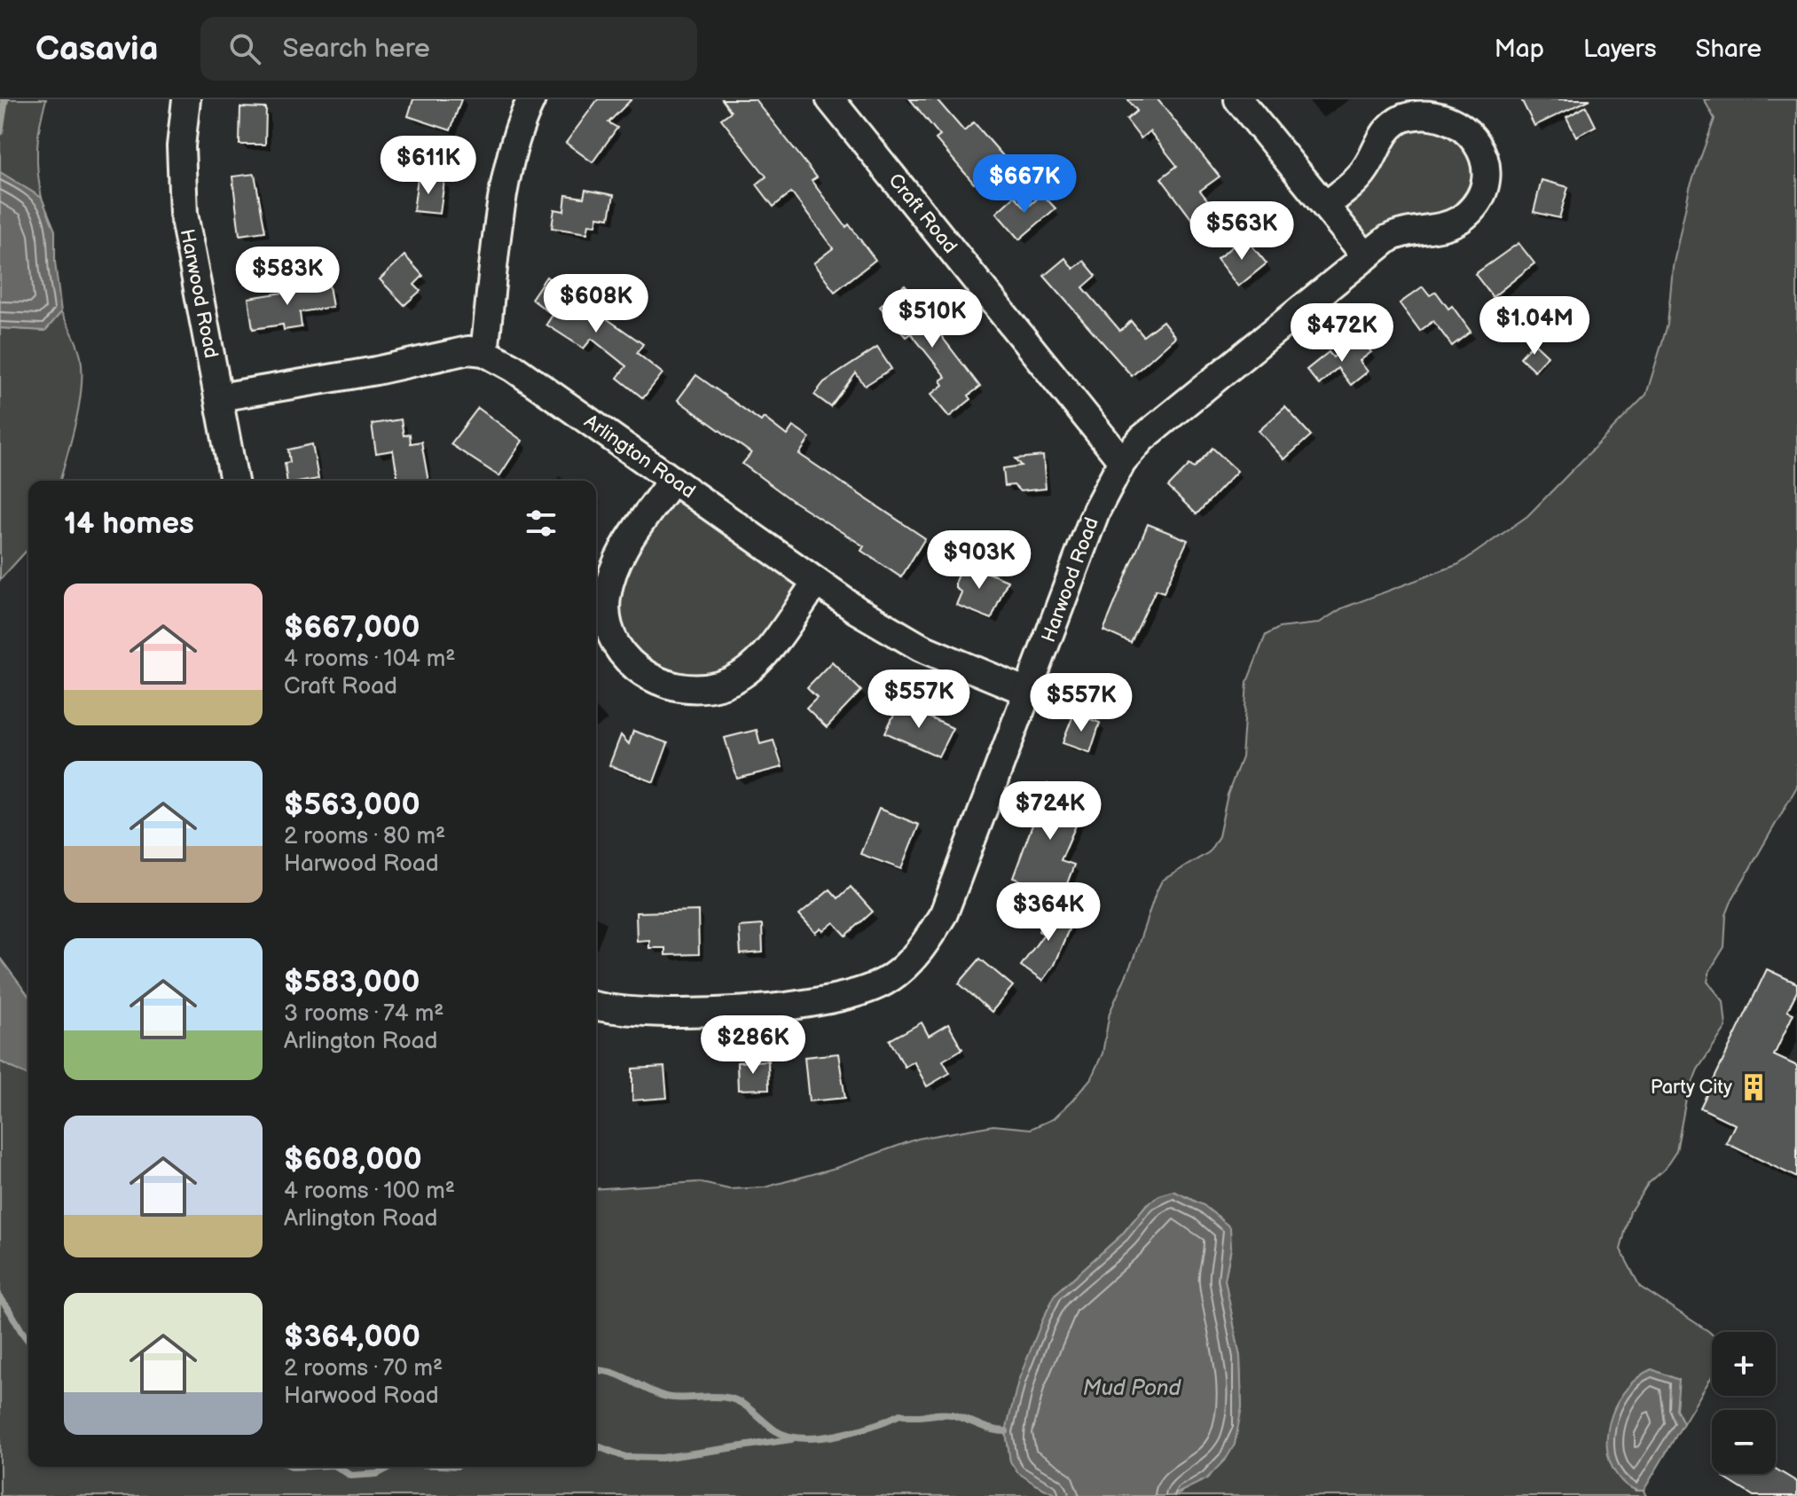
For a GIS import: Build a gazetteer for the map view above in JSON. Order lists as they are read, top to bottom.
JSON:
{
  "streets": {
    "street": ["Craft Road", "Harwood Road", "Arlington Road"]
  },
  "crossings": [
    ["Craft Road", "Harwood Road"],
    ["Harwood Road", "Arlington Road"]
  ],
  "water": ["Mud Pond"],
  "places": {
    "building": ["Party City"]
  },
  "page": {
    "header": "Casavia",
    "search": "Search here",
    "nav": ["Map", "Layers", "Share"],
    "price": [
      "$611K",
      "$667K",
      "$563K",
      "$583K",
      "$608K",
      "$510K",
      "$1.04M",
      "$472K",
      "$903K",
      "$557K",
      "$557K",
      "$724K",
      "$364K",
      "$286K"
    ],
    "heading": "14 homes",
    "list": [
      {
        "name": "$667,000",
        "note": "4 rooms · 104 m² · Craft Road"
      },
      {
        "name": "$563,000",
        "note": "2 rooms · 80 m² · Harwood Road"
      },
      {
        "name": "$583,000",
        "note": "3 rooms · 74 m² · Arlington Road"
      },
      {
        "name": "$608,000",
        "note": "4 rooms · 100 m² · Arlington Road"
      },
      {
        "name": "$364,000",
        "note": "2 rooms · 70 m² · Harwood Road"
      }
    ],
    "map_buttons": ["+", "−"]
  }
}
